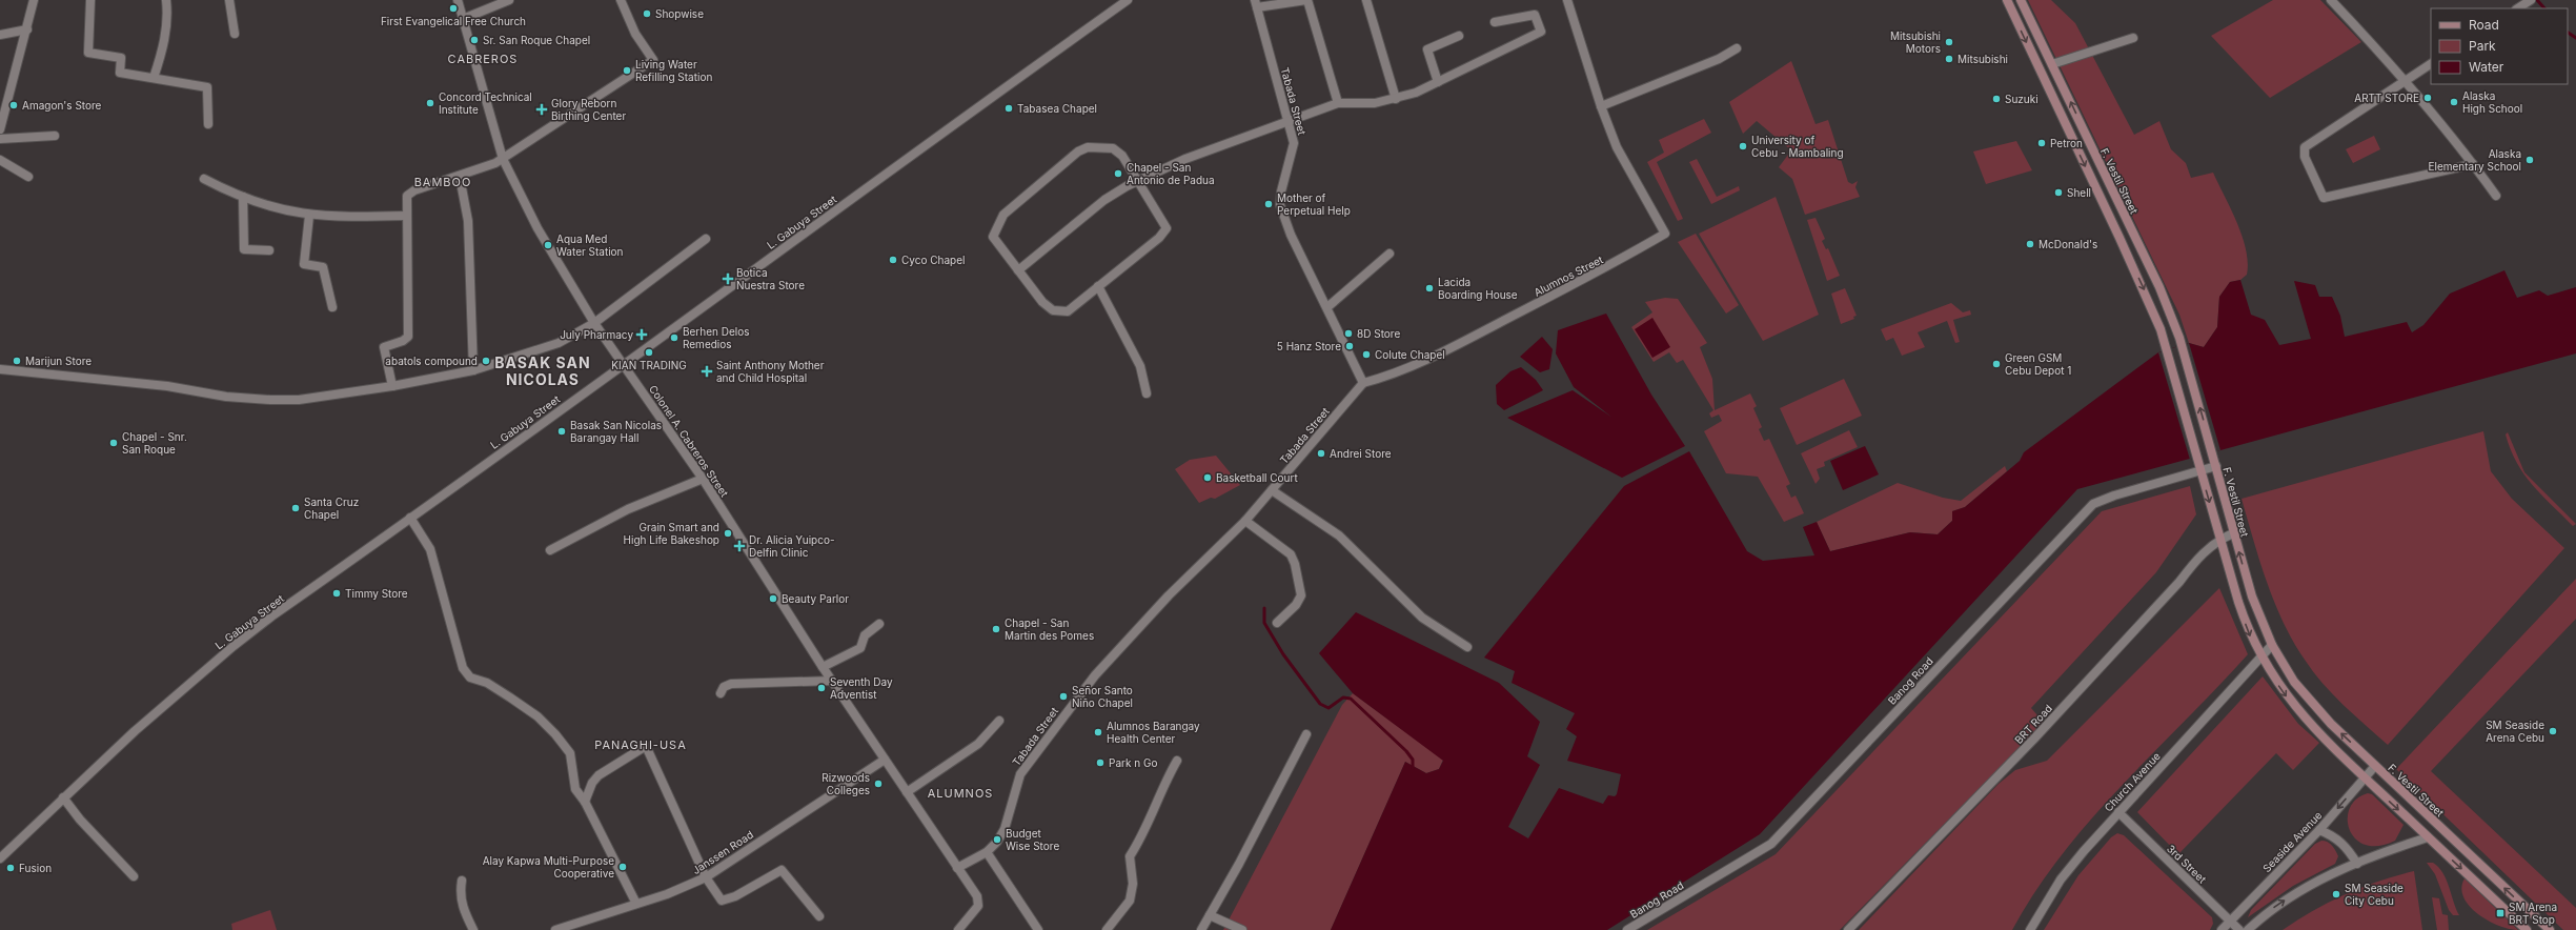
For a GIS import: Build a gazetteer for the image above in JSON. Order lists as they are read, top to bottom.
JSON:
{
  "streets": {
    "main road": ["F. Vestil Street"],
    "street": [
      "Tabada Street",
      "L. Gabuya Street",
      "Alumnos Street",
      "Colonel A. Cabreros Street",
      "Banog Road",
      "BRT Road",
      "Church Avenue",
      "Seaside Avenue",
      "Janssen Road",
      "3rd Street"
    ]
  },
  "crossings": [
    ["Tabada Street", "Alumnos Street"],
    ["Tabada Street", "Colonel A. Cabreros Street"],
    ["F. Vestil Street", "Banog Road"],
    ["F. Vestil Street", "BRT Road"],
    ["F. Vestil Street", "Church Avenue"],
    ["F. Vestil Street", "Seaside Avenue"],
    ["L. Gabuya Street", "Colonel A. Cabreros Street"],
    ["Colonel A. Cabreros Street", "Janssen Road"],
    ["Church Avenue", "3rd Street"],
    ["Seaside Avenue", "3rd Street"]
  ],
  "districts": [
    "CABREROS",
    "BAMBOO",
    "BASAK SAN NICOLAS",
    "PANAGHI-USA",
    "ALUMNOS"
  ],
  "places": {
    "other": [
      "First Evangelical Free Church",
      "Shopwise",
      "Sr. San Roque Chapel",
      "Mitsubishi Motors",
      "Mitsubishi",
      "Living Water Refilling Station",
      "ARTT STORE",
      "Suzuki",
      "Alaska High School",
      "Concord Technical Institute",
      "Amagon's Store",
      "Tabasea Chapel",
      "Petron",
      "University of Cebu - Mambaling",
      "Alaska Elementary School",
      "Chapel - San Antonio de Padua",
      "Shell",
      "Mother of Perpetual Help",
      "McDonald's",
      "Aqua Med Water Station",
      "Cyco Chapel",
      "Lacida Boarding House",
      "8D Store",
      "Berhen Delos Remedios",
      "5 Hanz Store",
      "KIAN TRADING",
      "Colute Chapel",
      "Marijun Store",
      "abatols compound",
      "Green GSM Cebu Depot 1",
      "Basak San Nicolas Barangay Hall",
      "Chapel - Snr. San Roque",
      "Andrei Store",
      "Basketball Court",
      "Santa Cruz Chapel",
      "Grain Smart and High Life Bakeshop",
      "Timmy Store",
      "Beauty Parlor",
      "Chapel - San Martin des Pomes",
      "Seventh Day Adventist",
      "Señor Santo Niño Chapel",
      "SM Seaside Arena Cebu",
      "Alumnos Barangay Health Center",
      "Park n Go",
      "Rizwoods Colleges",
      "Budget Wise Store",
      "Alay Kapwa Multi-Purpose Cooperative",
      "Fusion",
      "SM Seaside City Cebu"
    ],
    "health": [
      "Glory Reborn Birthing Center",
      "Botica Nuestra Store",
      "July Pharmacy",
      "Saint Anthony Mother and Child Hospital",
      "Dr. Alicia Yuipco- Delfin Clinic"
    ],
    "transit": ["SM Arena BRT Stop"]
  },
  "legend": ["Road", "Park", "Water"]
}
